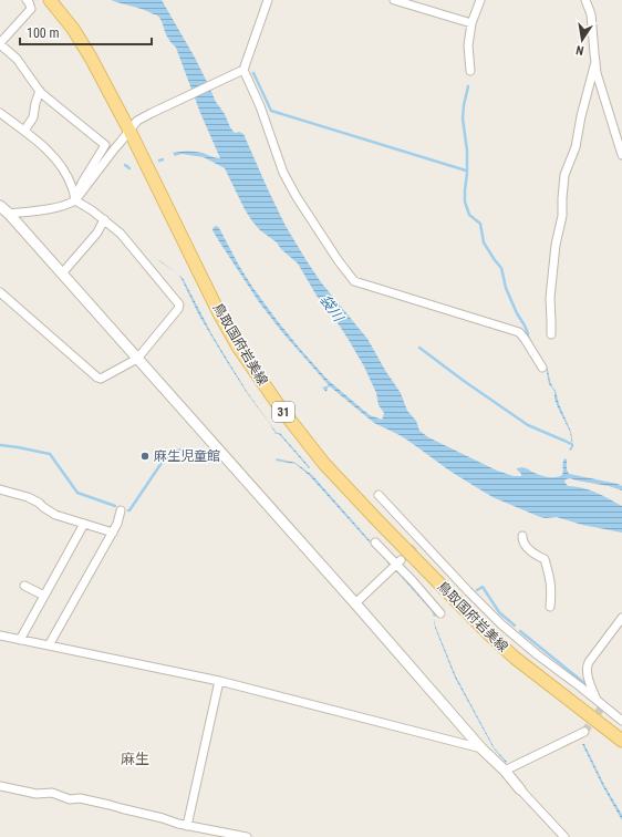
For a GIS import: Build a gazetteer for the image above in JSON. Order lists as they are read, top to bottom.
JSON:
{
  "streets": {
    "main road": ["鳥取国府岩美線", "31"]
  },
  "districts": ["麻生"],
  "water": ["袋川"],
  "places": ["麻生児童館"],
  "scale_bar": "100 m",
  "north": "bottom"
}
